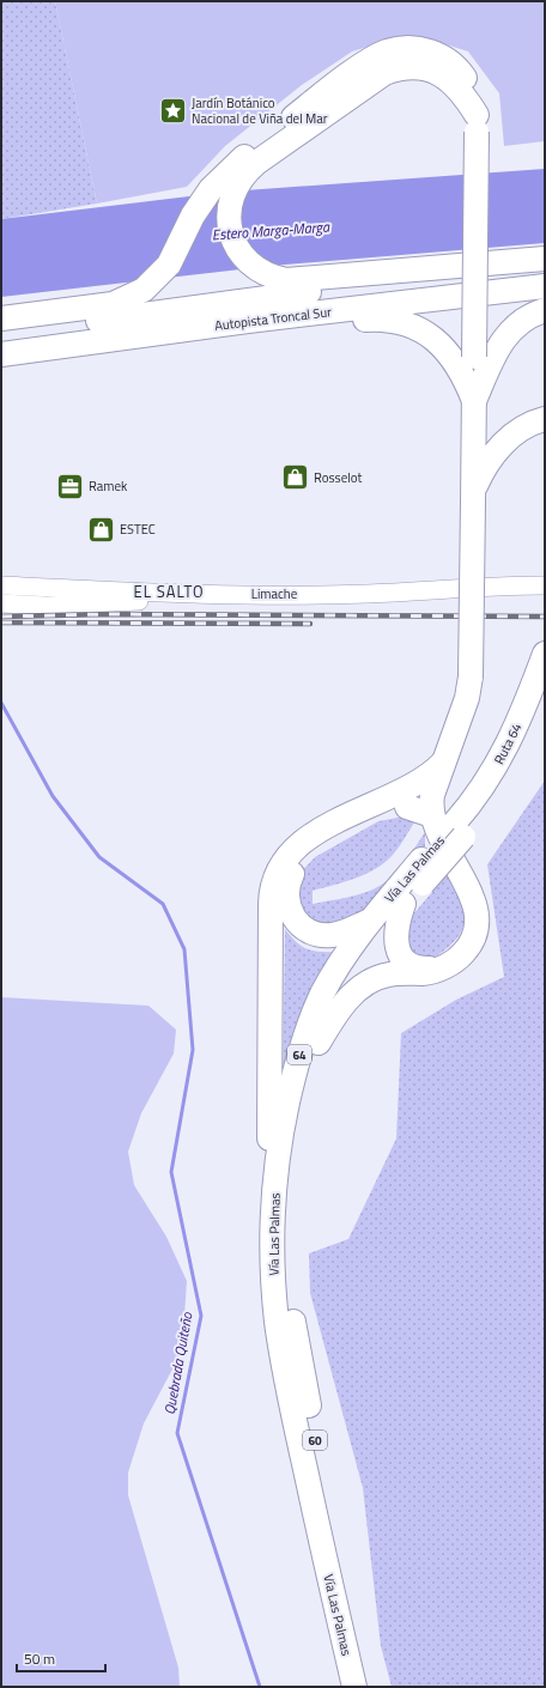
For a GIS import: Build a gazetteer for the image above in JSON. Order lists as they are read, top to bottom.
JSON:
{
  "streets": {
    "highway": [
      "Autopista Troncal Sur",
      "Ruta 64",
      "Vía Las Palmas",
      "64",
      "60"
    ],
    "main road": ["Limache"]
  },
  "crossings": [
    ["Ruta 64", "Vía Las Palmas"]
  ],
  "districts": ["EL SALTO"],
  "water": ["Estero Marga-Marga", "Quebrada Quiteño"],
  "places": {
    "place": ["Jardín Botánico Nacional de Viña del Mar"],
    "shop": ["Rosselot", "ESTEC"],
    "office": ["Ramek"]
  },
  "scale_bar": "50 m"
}
